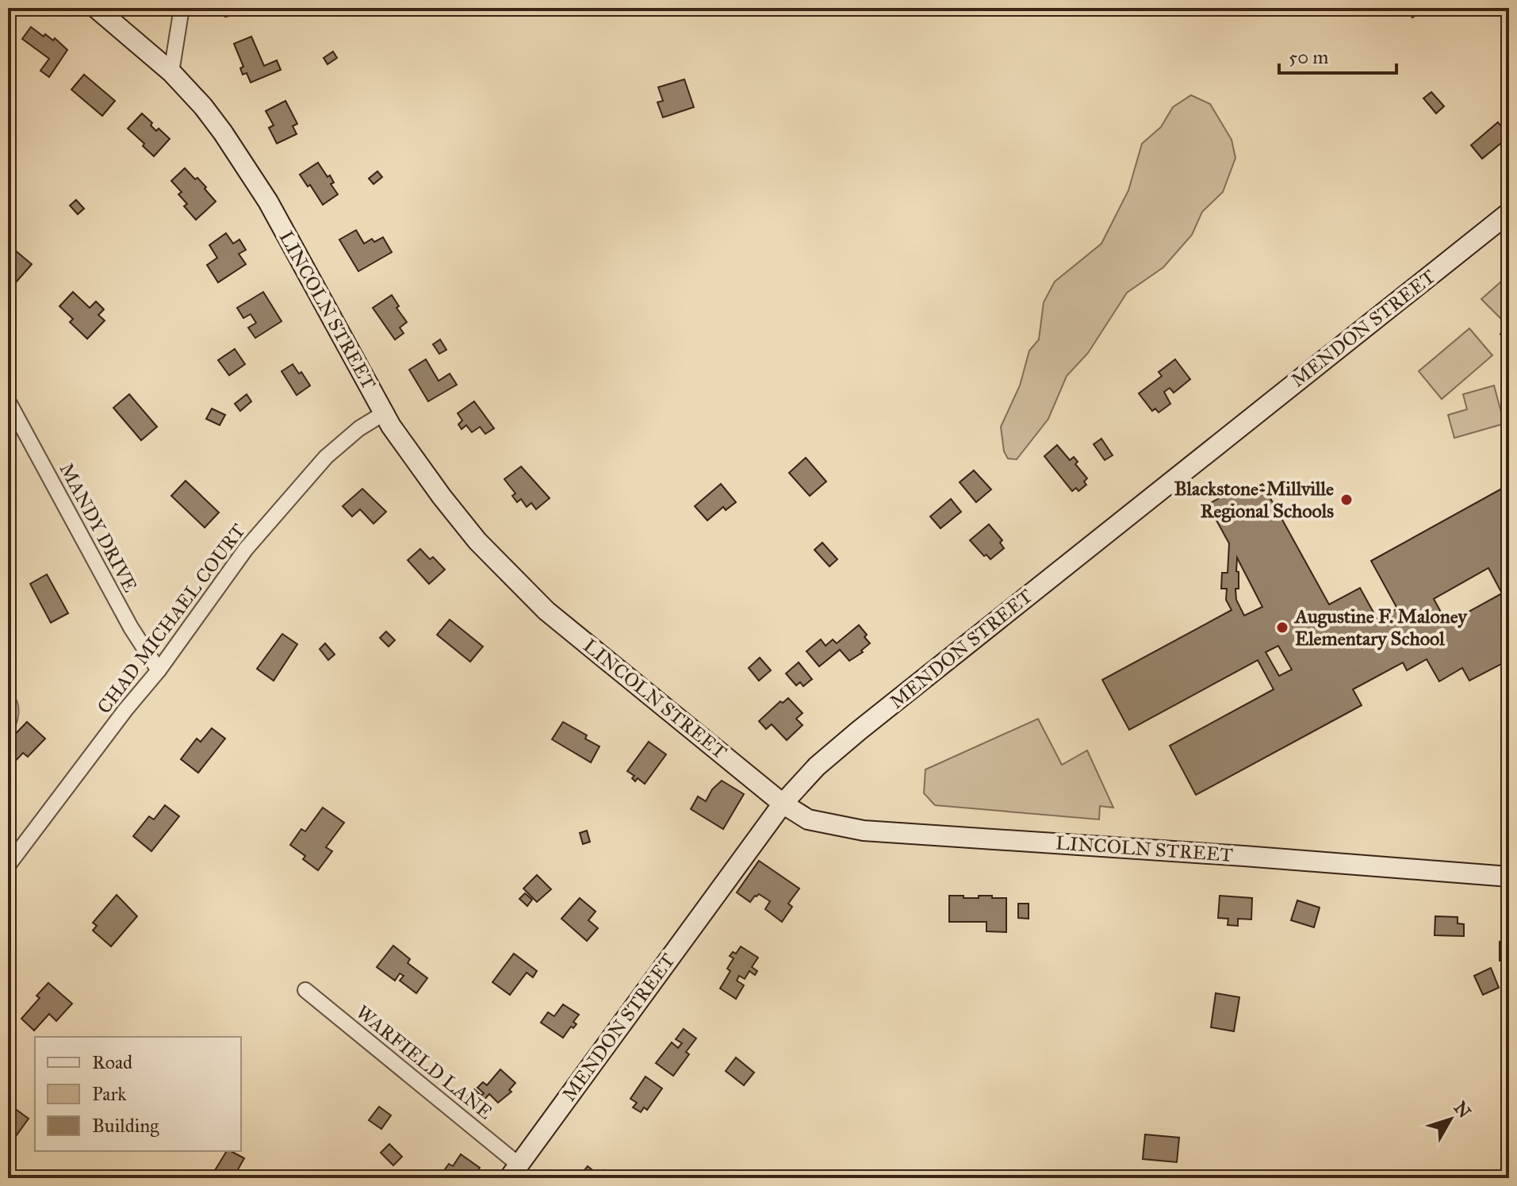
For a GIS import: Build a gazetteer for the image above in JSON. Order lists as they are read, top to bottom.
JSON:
{
  "streets": {
    "main road": ["LINCOLN STREET", "MENDON STREET"],
    "street": ["MANDY DRIVE", "CHAD MICHAEL COURT", "WARFIELD LANE"]
  },
  "crossings": [
    ["LINCOLN STREET", "MENDON STREET"],
    ["LINCOLN STREET", "CHAD MICHAEL COURT"],
    ["MENDON STREET", "WARFIELD LANE"],
    ["MANDY DRIVE", "CHAD MICHAEL COURT"]
  ],
  "places": ["Blackstone-Millville Regional Schools", "Augustine F. Maloney Elementary School"],
  "legend": ["Road", "Park", "Building"],
  "scale_bar": "50 m",
  "north": "top right"
}
